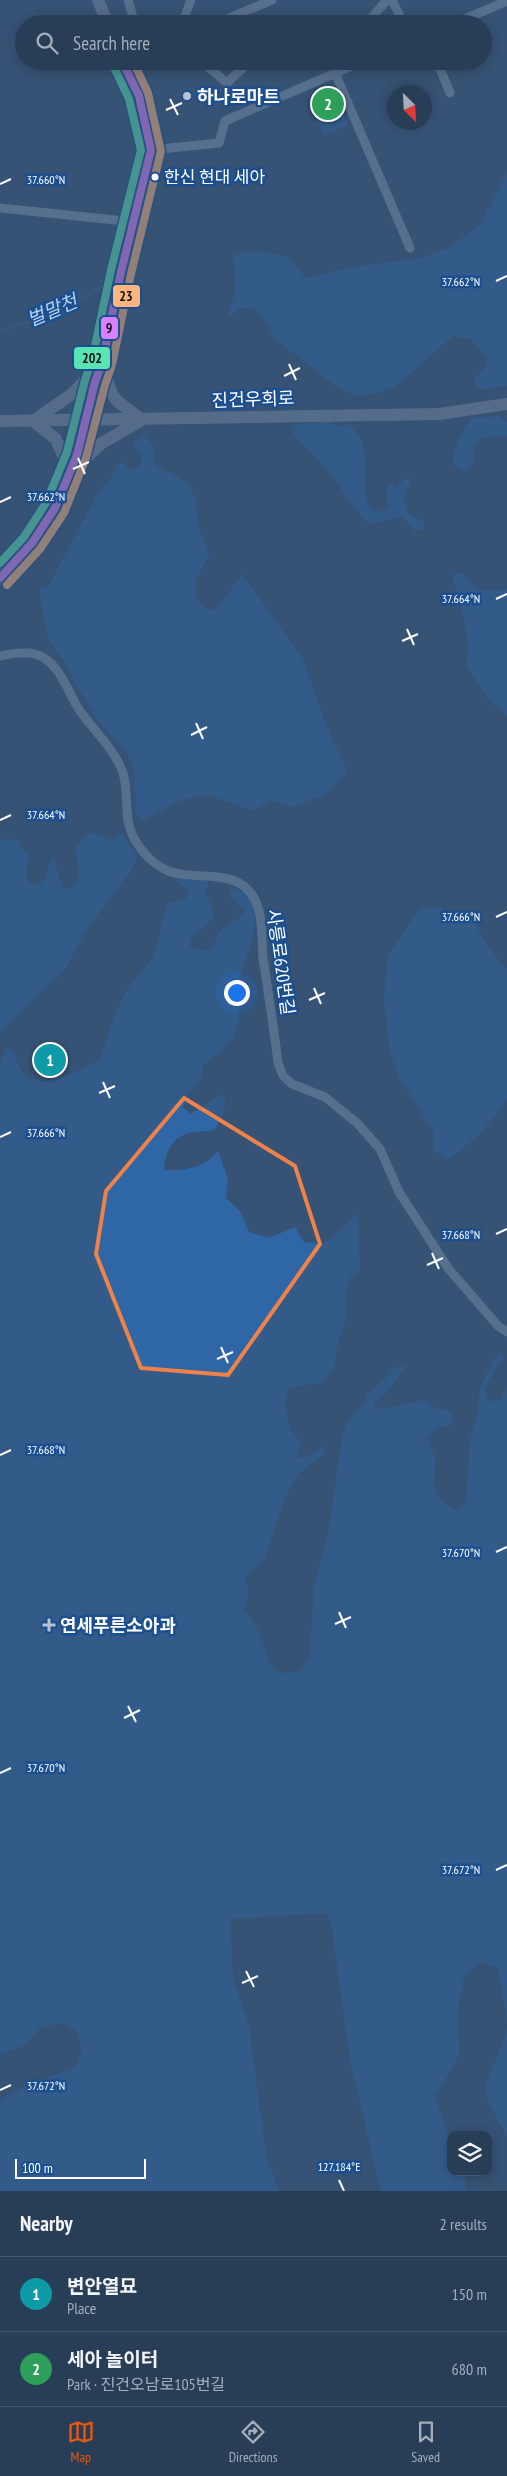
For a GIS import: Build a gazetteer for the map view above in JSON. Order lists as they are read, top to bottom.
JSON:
{
  "streets": {
    "street": ["진건우회로", "사릉로620번길"]
  },
  "water": ["벌말천"],
  "places": {
    "other": ["하나로마트", "한신 현대 세아"],
    "health": ["연세푸른소아과"]
  },
  "lines": ["transit line 9", "transit line 23", "transit line 202"],
  "scale_bar": "100 m",
  "north": "bottom right",
  "page": {
    "search": "Search here",
    "pins": ["2", "1"],
    "scale": "100 m",
    "heading": ["Nearby", "2 results"],
    "list": [
      {
        "mark": "1",
        "name": "변안열묘",
        "note": "Place",
        "value": "150 m"
      },
      {
        "mark": "2",
        "name": "세아 놀이터",
        "note": "Park · 진건오남로105번길",
        "value": "680 m"
      }
    ],
    "nav": ["Map", "Directions", "Saved"]
  },
  "coordinates": [
    "37.660°N",
    "37.662°N",
    "37.664°N",
    "37.666°N",
    "37.668°N",
    "37.670°N",
    "37.672°N",
    "127.184°E"
  ]
}
